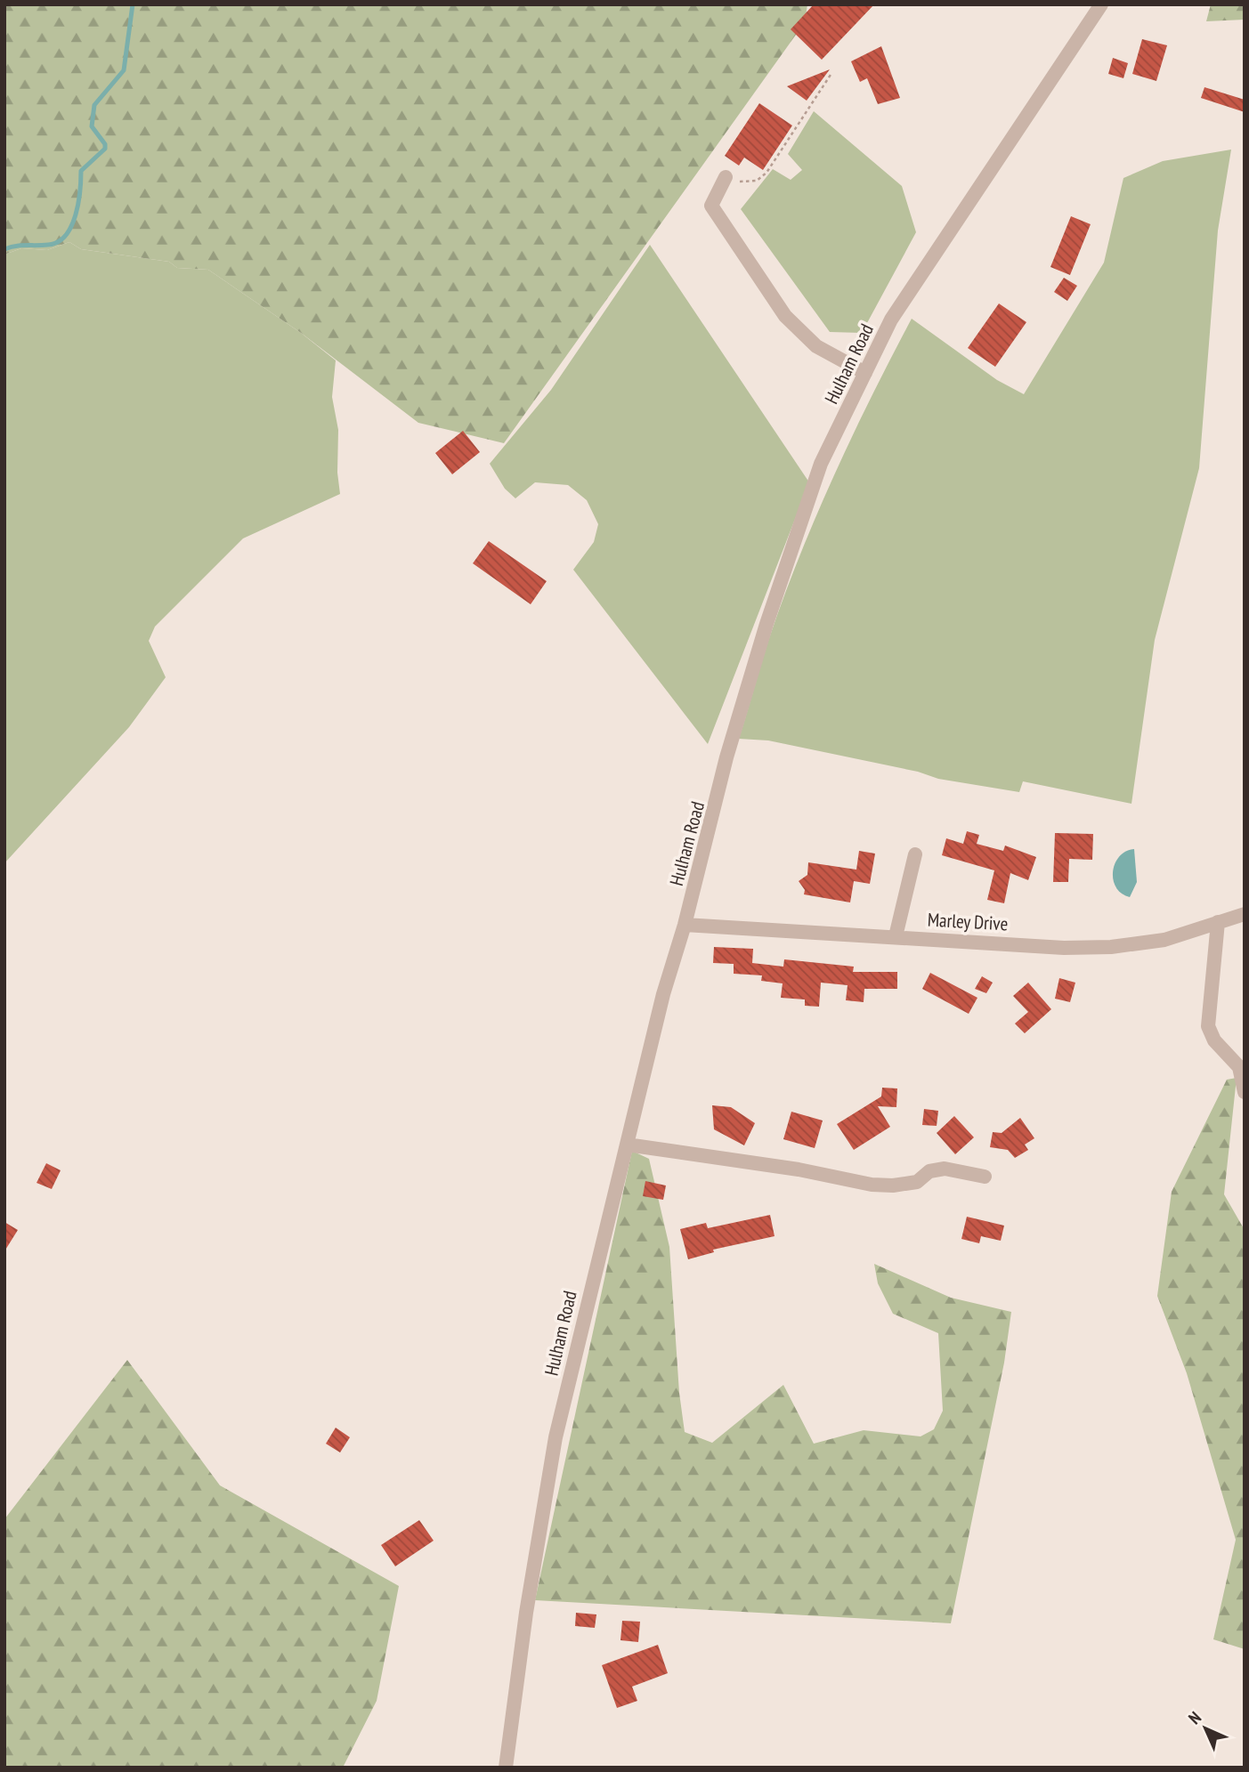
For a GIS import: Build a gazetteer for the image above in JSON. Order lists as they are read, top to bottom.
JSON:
{
  "streets": {
    "street": ["Hulham Road", "Marley Drive"]
  },
  "crossings": [
    ["Hulham Road", "Marley Drive"]
  ],
  "north": "top left"
}
